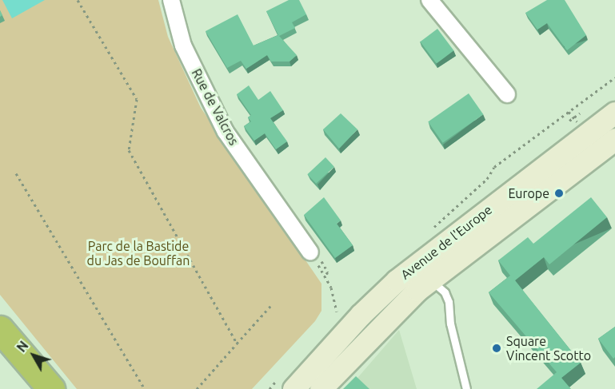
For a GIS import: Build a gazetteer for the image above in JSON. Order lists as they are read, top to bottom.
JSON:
{
  "streets": {
    "main road": ["Avenue de l'Europe"],
    "street": ["Rue de Valcros"]
  },
  "parks": ["Parc de la Bastide du Jas de Bouffan"],
  "places": ["Europe", "Square Vincent Scotto"],
  "north": "top left"
}
